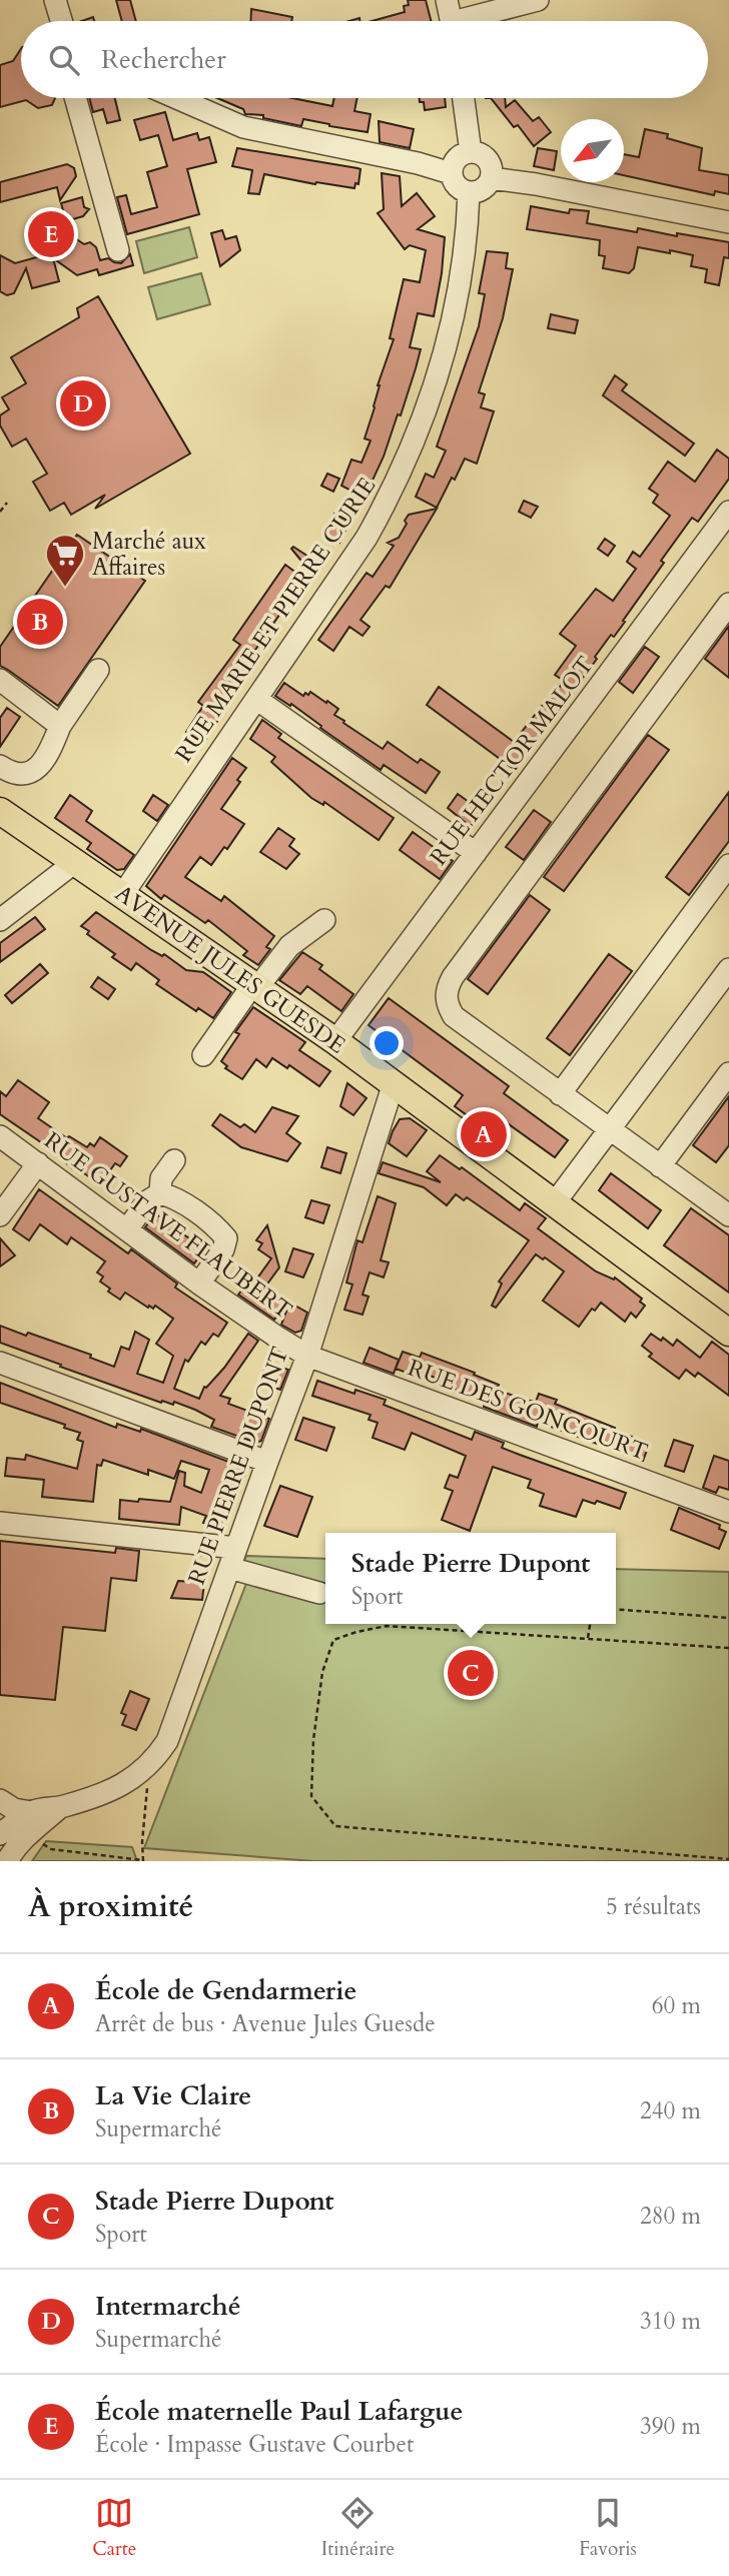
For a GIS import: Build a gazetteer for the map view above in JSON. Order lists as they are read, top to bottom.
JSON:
{
  "streets": {
    "main road": ["AVENUE JULES GUESDE"],
    "street": [
      "RUE MARIE ET PIERRE CURIE",
      "RUE HECTOR MALOT",
      "RUE GUSTAVE FLAUBERT",
      "RUE DES GONCOURT",
      "RUE PIERRE DUPONT"
    ]
  },
  "crossings": [
    ["RUE MARIE ET PIERRE CURIE", "AVENUE JULES GUESDE"],
    ["RUE HECTOR MALOT", "AVENUE JULES GUESDE"],
    ["AVENUE JULES GUESDE", "RUE PIERRE DUPONT"],
    ["RUE GUSTAVE FLAUBERT", "RUE DES GONCOURT"],
    ["RUE GUSTAVE FLAUBERT", "RUE PIERRE DUPONT"],
    ["RUE DES GONCOURT", "RUE PIERRE DUPONT"]
  ],
  "places": {
    "supermarket": ["Marché aux Affaires"]
  },
  "north": "bottom left",
  "page": {
    "search": "Rechercher",
    "pins": [
      "E",
      "D",
      "B",
      "A",
      "C"
    ],
    "popup": ["Stade Pierre Dupont", "Sport"],
    "heading": ["À proximité", "5 résultats"],
    "list": [
      {
        "mark": "A",
        "name": "École de Gendarmerie",
        "note": "Arrêt de bus · Avenue Jules Guesde",
        "value": "60 m"
      },
      {
        "mark": "B",
        "name": "La Vie Claire",
        "note": "Supermarché",
        "value": "240 m"
      },
      {
        "mark": "C",
        "name": "Stade Pierre Dupont",
        "note": "Sport",
        "value": "280 m"
      },
      {
        "mark": "D",
        "name": "Intermarché",
        "note": "Supermarché",
        "value": "310 m"
      },
      {
        "mark": "E",
        "name": "École maternelle Paul Lafargue",
        "note": "École · Impasse Gustave Courbet",
        "value": "390 m"
      }
    ],
    "nav": ["Carte", "Itinéraire", "Favoris"]
  }
}
